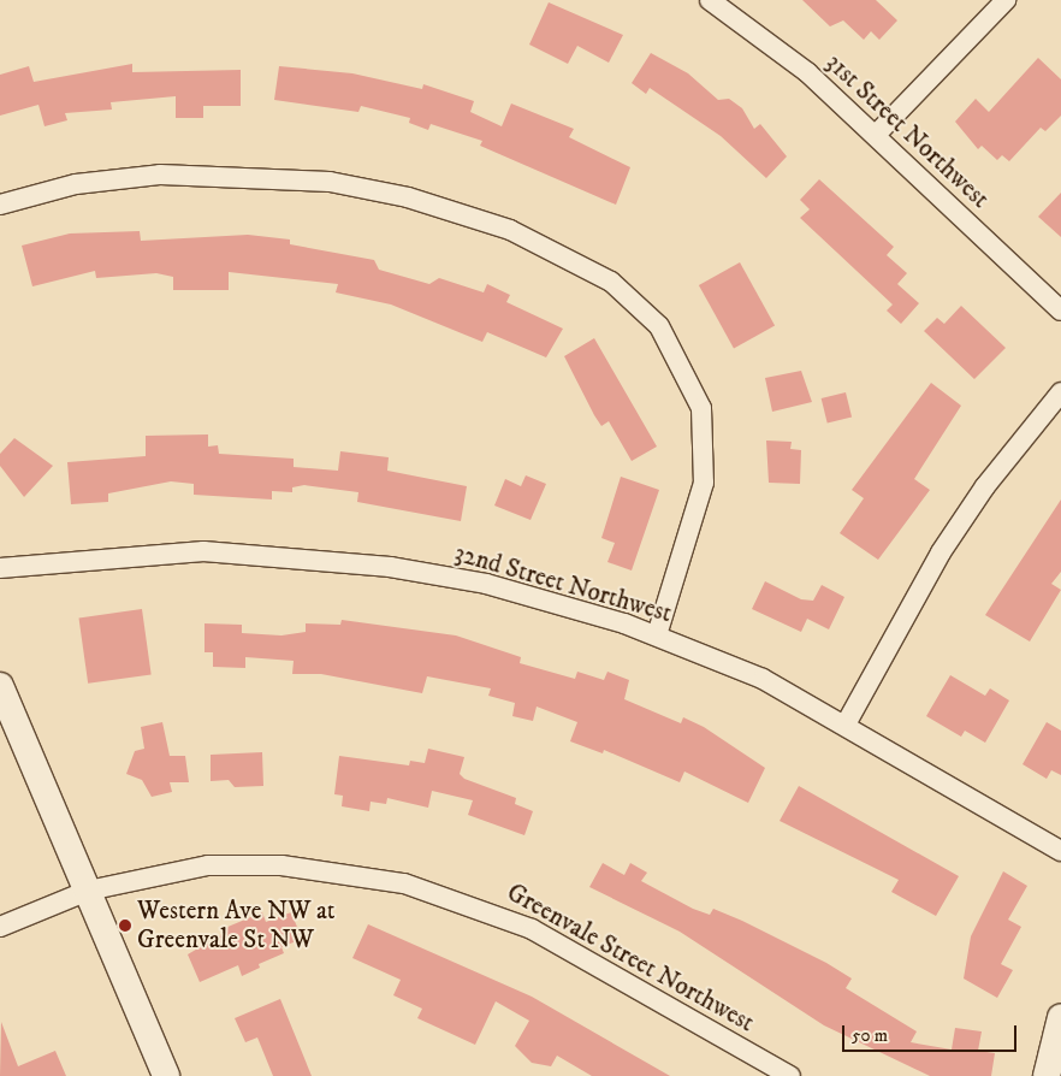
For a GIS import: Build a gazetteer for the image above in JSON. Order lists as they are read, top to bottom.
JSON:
{
  "streets": {
    "street": ["31st Street Northwest", "32nd Street Northwest", "Greenvale Street Northwest"]
  },
  "places": ["Western Ave NW at Greenvale St NW"],
  "scale_bar": "50 m"
}
